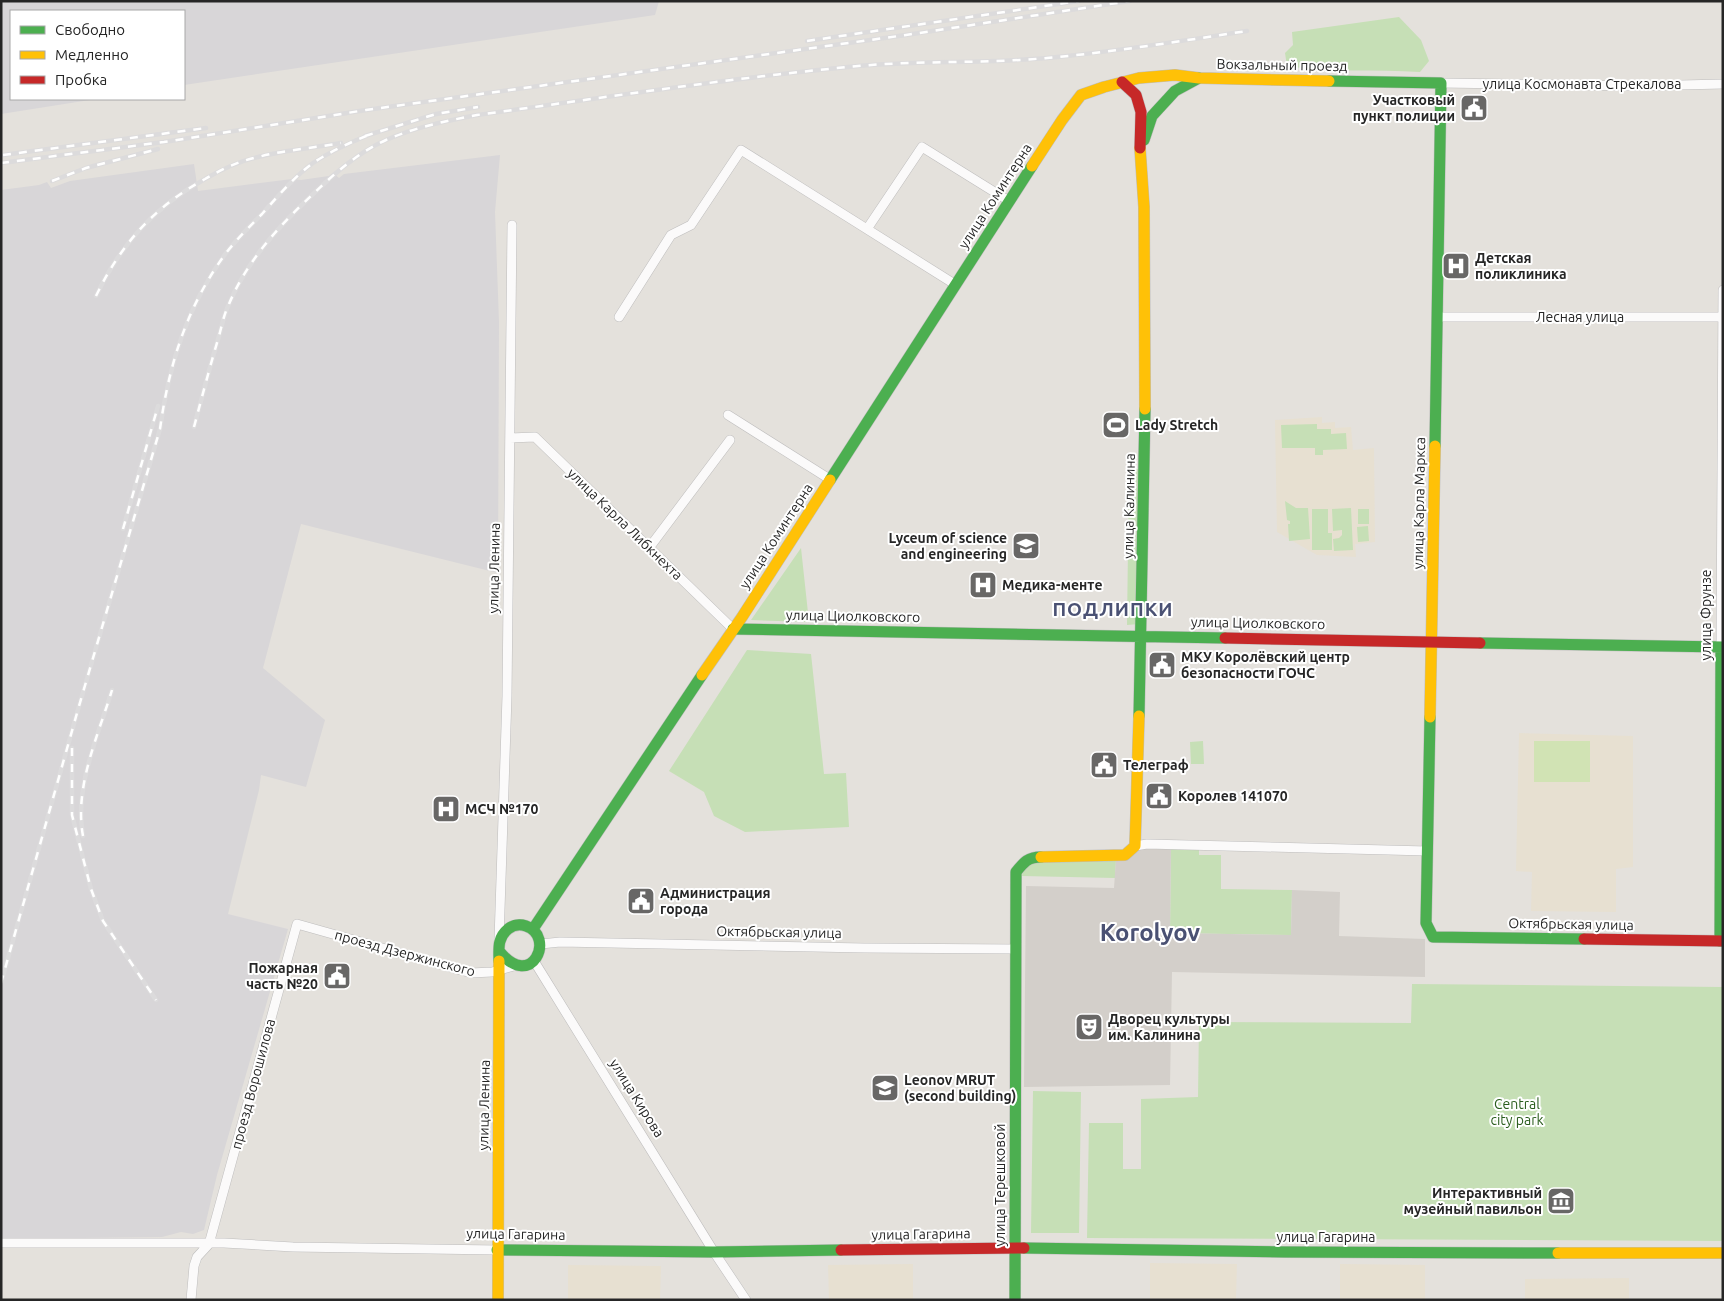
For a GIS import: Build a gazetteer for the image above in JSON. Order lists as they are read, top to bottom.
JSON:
{
  "streets": {
    "street": [
      "Вокзальный проезд",
      "улица Космонавта Стрекалова",
      "улица Коминтерна",
      "Лесная улица",
      "улица Карла Маркса",
      "улица Калинина",
      "улица Карла Либкнехта",
      "улица Ленина",
      "улица Фрунзе",
      "улица Циолковского",
      "Октябрьская улица",
      "проезд Дзержинского",
      "проезд Ворошилова",
      "улица Кирова",
      "улица Терешковой",
      "улица Гагарина"
    ]
  },
  "crossings": [
    ["Вокзальный проезд", "улица Космонавта Стрекалова"],
    ["Вокзальный проезд", "улица Коминтерна"],
    ["Вокзальный проезд", "улица Карла Маркса"],
    ["Вокзальный проезд", "улица Калинина"],
    ["улица Космонавта Стрекалова", "улица Карла Маркса"],
    ["улица Коминтерна", "улица Калинина"],
    ["улица Коминтерна", "улица Карла Либкнехта"],
    ["улица Коминтерна", "улица Ленина"],
    ["улица Коминтерна", "улица Циолковского"],
    ["улица Коминтерна", "Октябрьская улица"],
    ["улица Коминтерна", "проезд Дзержинского"],
    ["улица Коминтерна", "улица Кирова"],
    ["Лесная улица", "улица Карла Маркса"],
    ["Лесная улица", "улица Фрунзе"],
    ["улица Карла Маркса", "улица Циолковского"],
    ["улица Карла Маркса", "Октябрьская улица"],
    ["улица Калинина", "улица Циолковского"],
    ["улица Калинина", "улица Терешковой"],
    ["улица Карла Либкнехта", "улица Ленина"],
    ["улица Карла Либкнехта", "улица Циолковского"],
    ["улица Ленина", "Октябрьская улица"],
    ["улица Ленина", "проезд Дзержинского"],
    ["улица Ленина", "улица Кирова"],
    ["улица Ленина", "улица Гагарина"],
    ["улица Фрунзе", "улица Циолковского"],
    ["улица Фрунзе", "Октябрьская улица"],
    ["Октябрьская улица", "проезд Дзержинского"],
    ["Октябрьская улица", "улица Кирова"],
    ["Октябрьская улица", "улица Терешковой"],
    ["проезд Дзержинского", "проезд Ворошилова"],
    ["проезд Дзержинского", "улица Кирова"],
    ["проезд Ворошилова", "улица Гагарина"],
    ["улица Кирова", "улица Гагарина"],
    ["улица Терешковой", "улица Гагарина"]
  ],
  "districts": ["ПОДЛИПКИ", "Korolyov"],
  "parks": ["Central city park"],
  "places": {
    "public building": [
      "Участковый пункт полиции",
      "МКУ Королёвский центр безопасности ГОЧС",
      "Телеграф",
      "Королев 141070",
      "Администрация города",
      "Пожарная часть №20"
    ],
    "hospital": ["Детская поликлиника", "Медика-менте", "МСЧ №170"],
    "sports": ["Lady Stretch"],
    "school or university": ["Lyceum of science and engineering", "Leonov MRUT (second building)"],
    "theatre": ["Дворец культуры им. Калинина"],
    "museum": ["Интерактивный музейный павильон"]
  },
  "legend": ["Свободно", "Медленно", "Пробка"]
}
